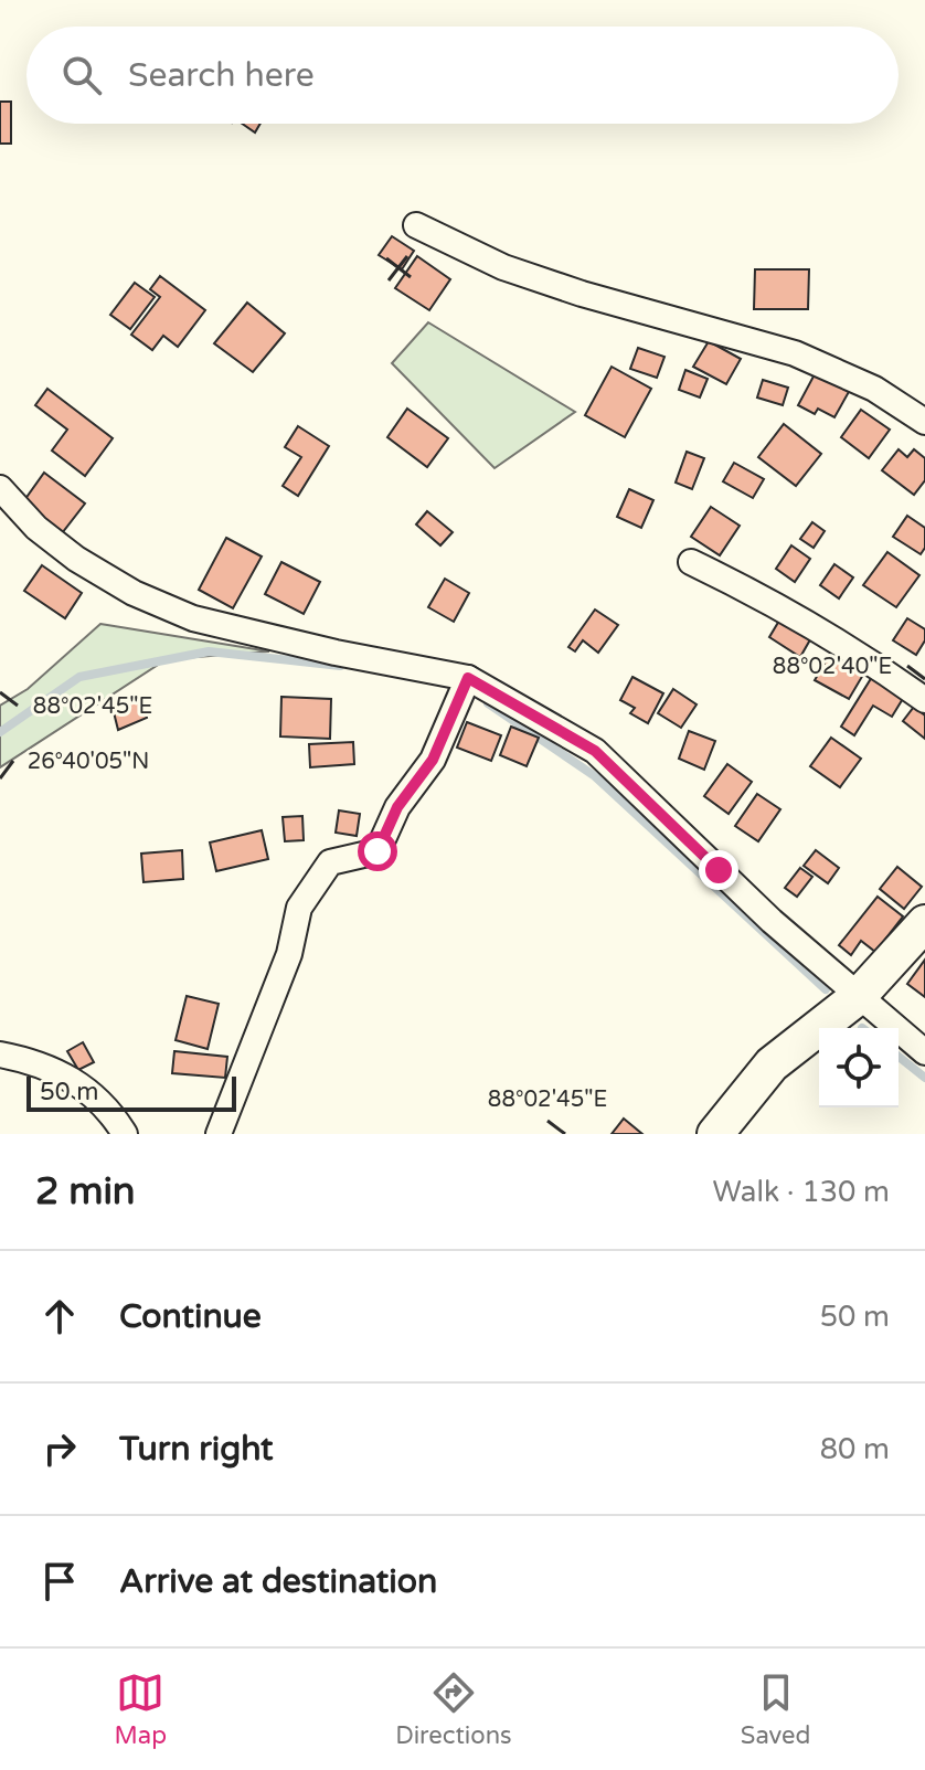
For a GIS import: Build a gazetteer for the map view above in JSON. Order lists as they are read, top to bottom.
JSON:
{
  "scale_bar": "50 m",
  "page": {
    "search": "Search here",
    "scale": "50 m",
    "heading": ["2 min", "Walk · 130 m"],
    "list": [
      ["Continue", "50 m"],
      ["Turn right", "80 m"],
      "Arrive at destination"
    ],
    "nav": ["Map", "Directions", "Saved"]
  },
  "coordinates": ["88°02'40\"E", "88°02'45\"E", "26°40'05\"N"]
}
